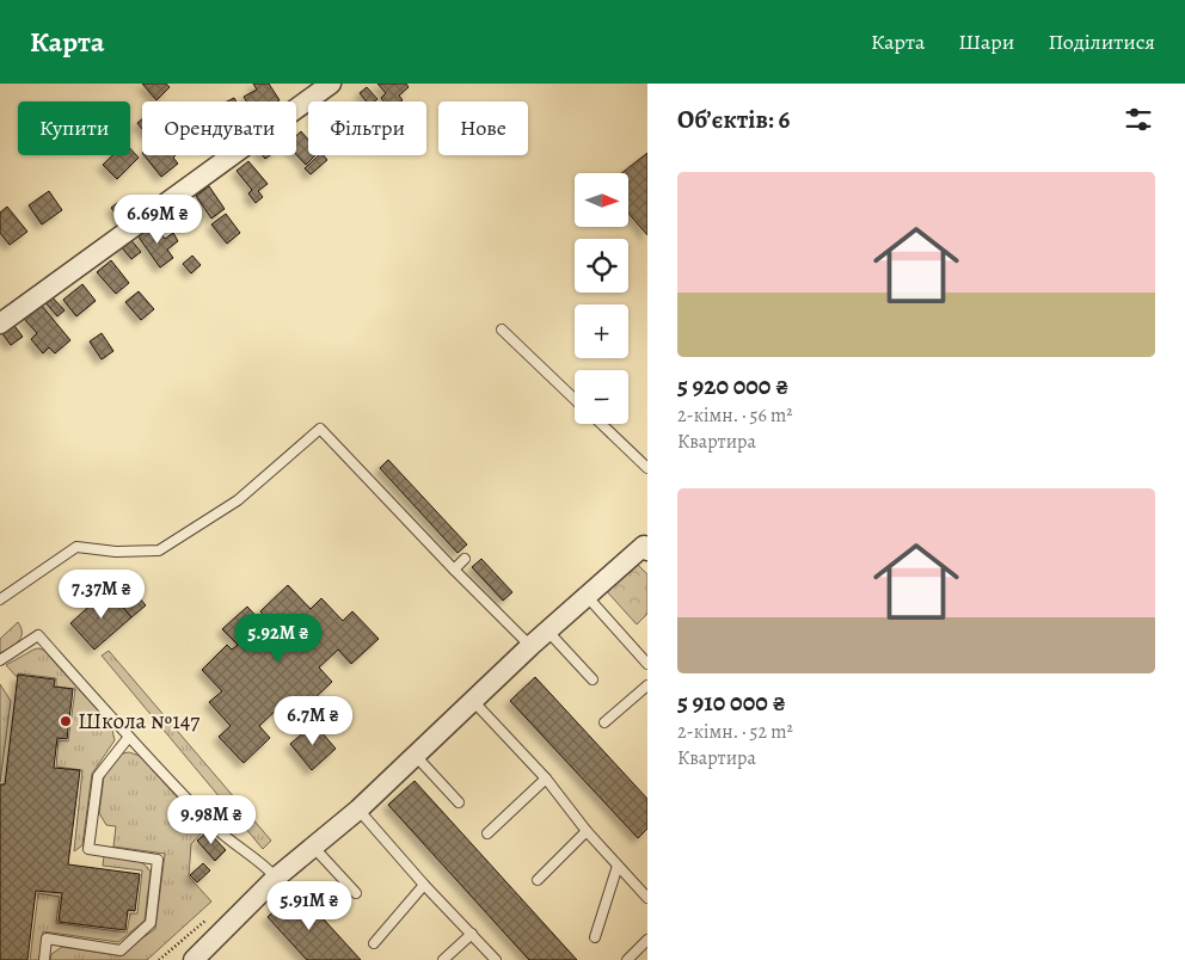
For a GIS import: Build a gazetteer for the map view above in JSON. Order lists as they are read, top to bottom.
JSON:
{
  "places": ["Школа №147"],
  "north": "right",
  "page": {
    "header": "Карта",
    "nav": ["Карта", "Шари", "Поділитися"],
    "heading": "Об’єктів: 6",
    "chip": [
      "Купити",
      "Орендувати",
      "Фільтри",
      "Нове"
    ],
    "list": [
      {
        "name": "5 920 000 ₴",
        "note": "2-кімн. · 56 m² · Квартира"
      },
      {
        "name": "5 910 000 ₴",
        "note": "2-кімн. · 52 m² · Квартира"
      }
    ],
    "map_buttons": ["+", "−"],
    "price": [
      "6.69M ₴",
      "7.37M ₴",
      "5.92M ₴",
      "6.7M ₴",
      "9.98M ₴",
      "5.91M ₴"
    ]
  }
}
